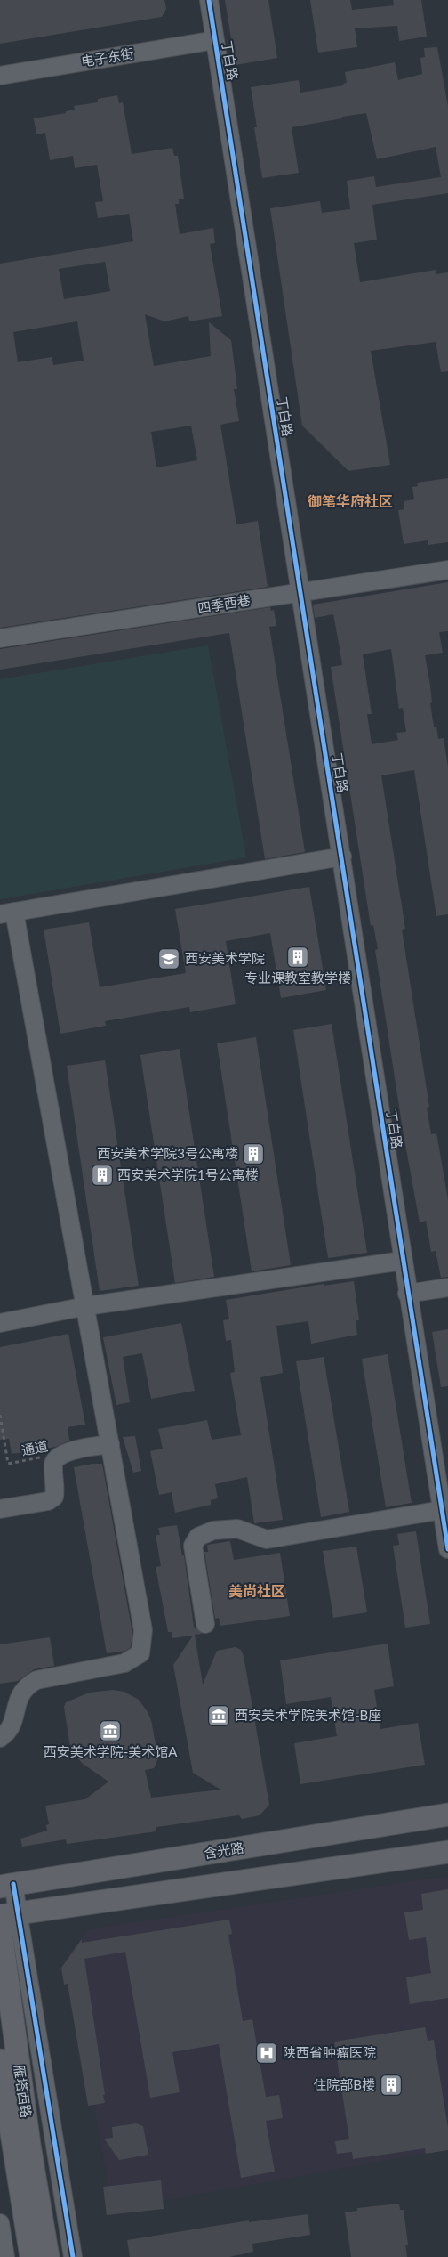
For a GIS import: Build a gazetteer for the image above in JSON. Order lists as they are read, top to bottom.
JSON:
{
  "streets": {
    "main road": ["含光路", "雁塔西路"],
    "street": ["电子东街", "丁白路", "四季西巷"],
    "path": ["通道"]
  },
  "crossings": [
    ["电子东街", "丁白路"],
    ["丁白路", "四季西巷"]
  ],
  "districts": ["御笔华府社区", "美尚社区"],
  "places": {
    "building": [
      "专业课教室教学楼",
      "西安美术学院3号公寓楼",
      "西安美术学院1号公寓楼",
      "住院部B楼"
    ],
    "school or university": ["西安美术学院"],
    "museum": ["西安美术学院美术馆-B座", "西安美术学院-美术馆A"],
    "hospital": ["陕西省肿瘤医院"]
  }
}
